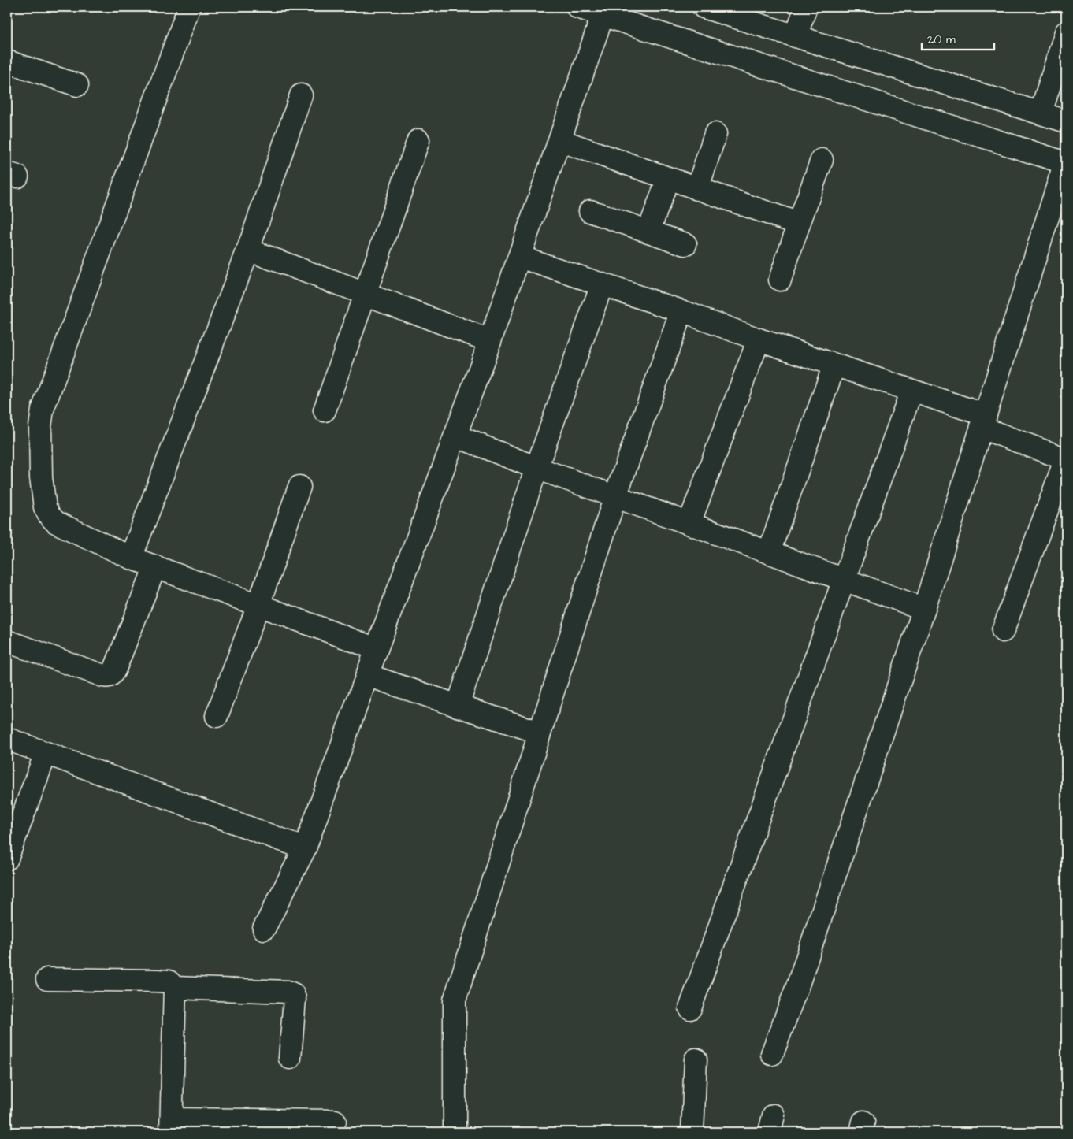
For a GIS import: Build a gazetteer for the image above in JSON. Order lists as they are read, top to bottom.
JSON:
{
  "scale_bar": "20 m"
}
